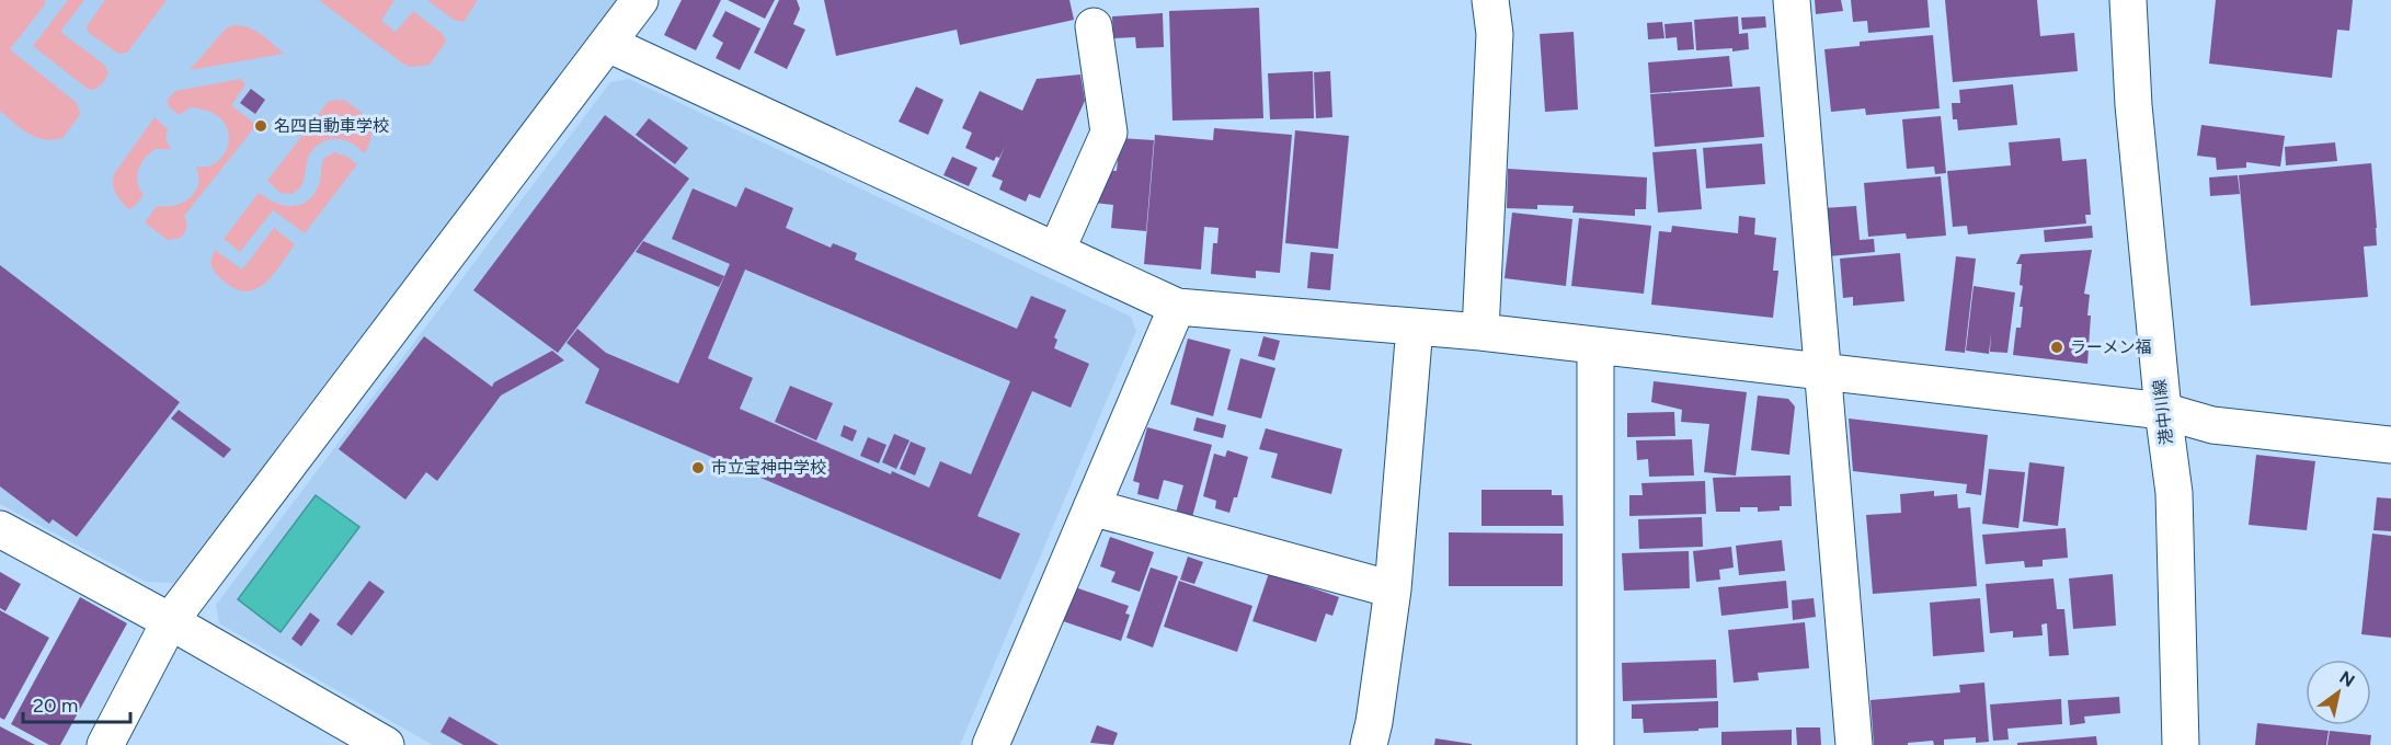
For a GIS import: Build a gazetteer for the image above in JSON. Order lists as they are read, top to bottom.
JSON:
{
  "streets": {
    "street": ["港中川線"]
  },
  "places": ["名四自動車学校", "ラーメン福", "市立宝神中学校"],
  "scale_bar": "20 m",
  "north": "top right"
}
